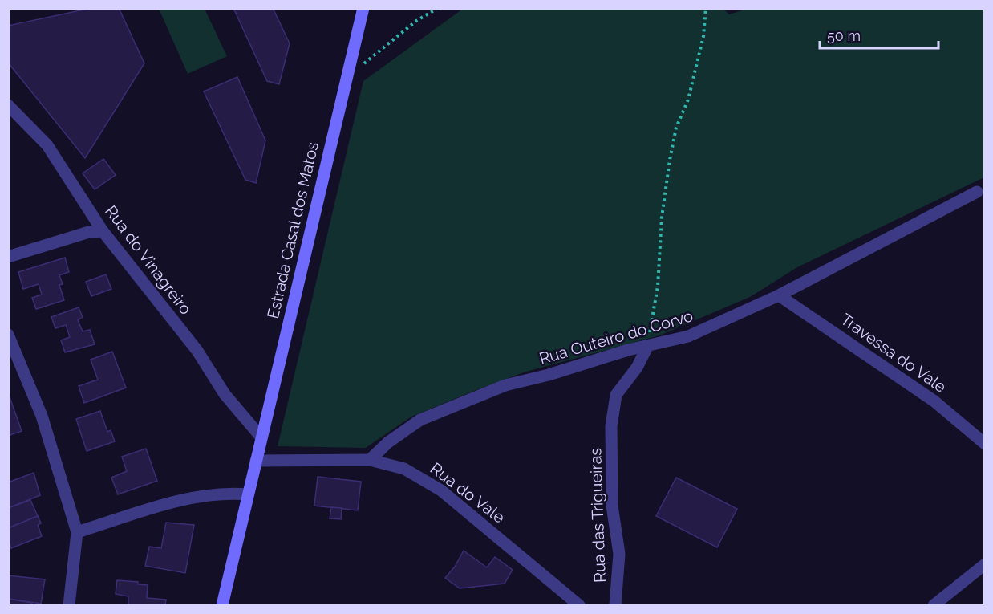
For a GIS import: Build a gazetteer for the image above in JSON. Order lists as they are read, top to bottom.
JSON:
{
  "streets": {
    "street": [
      "Estrada Casal dos Matos",
      "Rua do Vinagreiro",
      "Rua Outeiro do Corvo",
      "Travessa do Vale",
      "Rua do Vale",
      "Rua das Trigueiras"
    ]
  },
  "crossings": [
    ["Estrada Casal dos Matos", "Rua do Vinagreiro"],
    ["Estrada Casal dos Matos", "Rua do Vale"],
    ["Rua Outeiro do Corvo", "Travessa do Vale"],
    ["Rua Outeiro do Corvo", "Rua do Vale"],
    ["Rua Outeiro do Corvo", "Rua das Trigueiras"]
  ],
  "scale_bar": "50 m"
}
